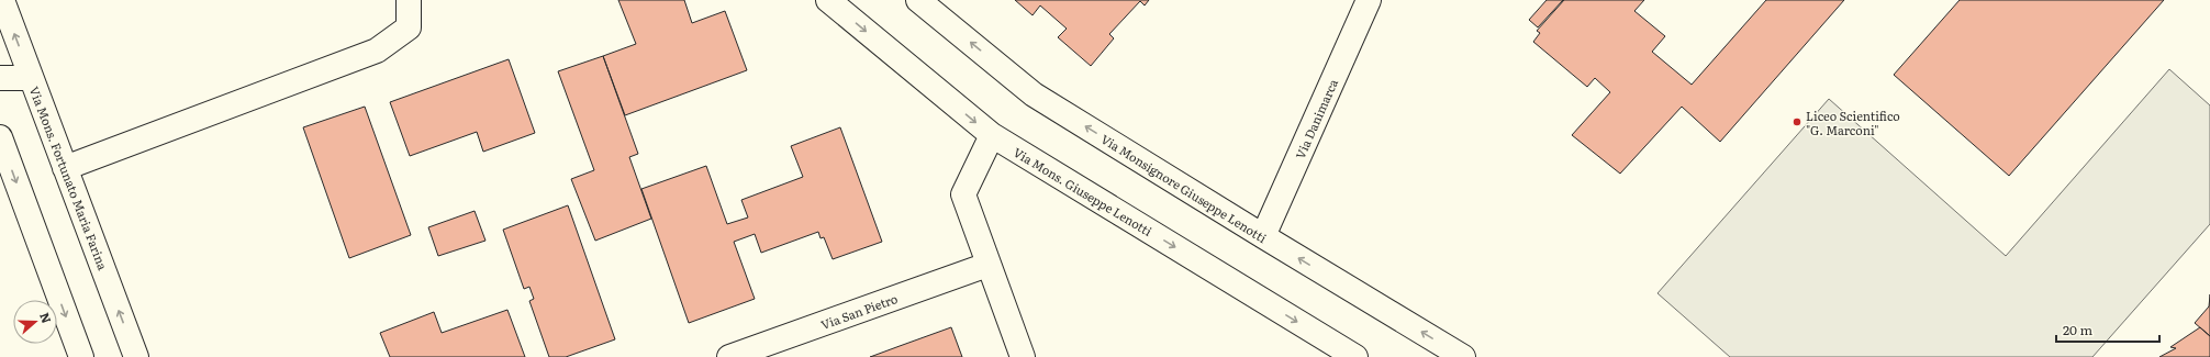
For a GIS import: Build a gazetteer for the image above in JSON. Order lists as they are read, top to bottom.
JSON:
{
  "streets": {
    "street": [
      "Via Danimarca",
      "Via Mons. Fortunato Maria Farina",
      "Via Monsignore Giuseppe Lenotti",
      "Via Mons. Giuseppe Lenotti",
      "Via San Pietro"
    ]
  },
  "crossings": [
    ["Via Danimarca", "Via Monsignore Giuseppe Lenotti"]
  ],
  "one_way": ["Via Monsignore Giuseppe Lenotti", "Via Mons. Giuseppe Lenotti"],
  "places": ["Liceo Scientifico \"G. Marconi\""],
  "scale_bar": "20 m",
  "north": "right"
}
